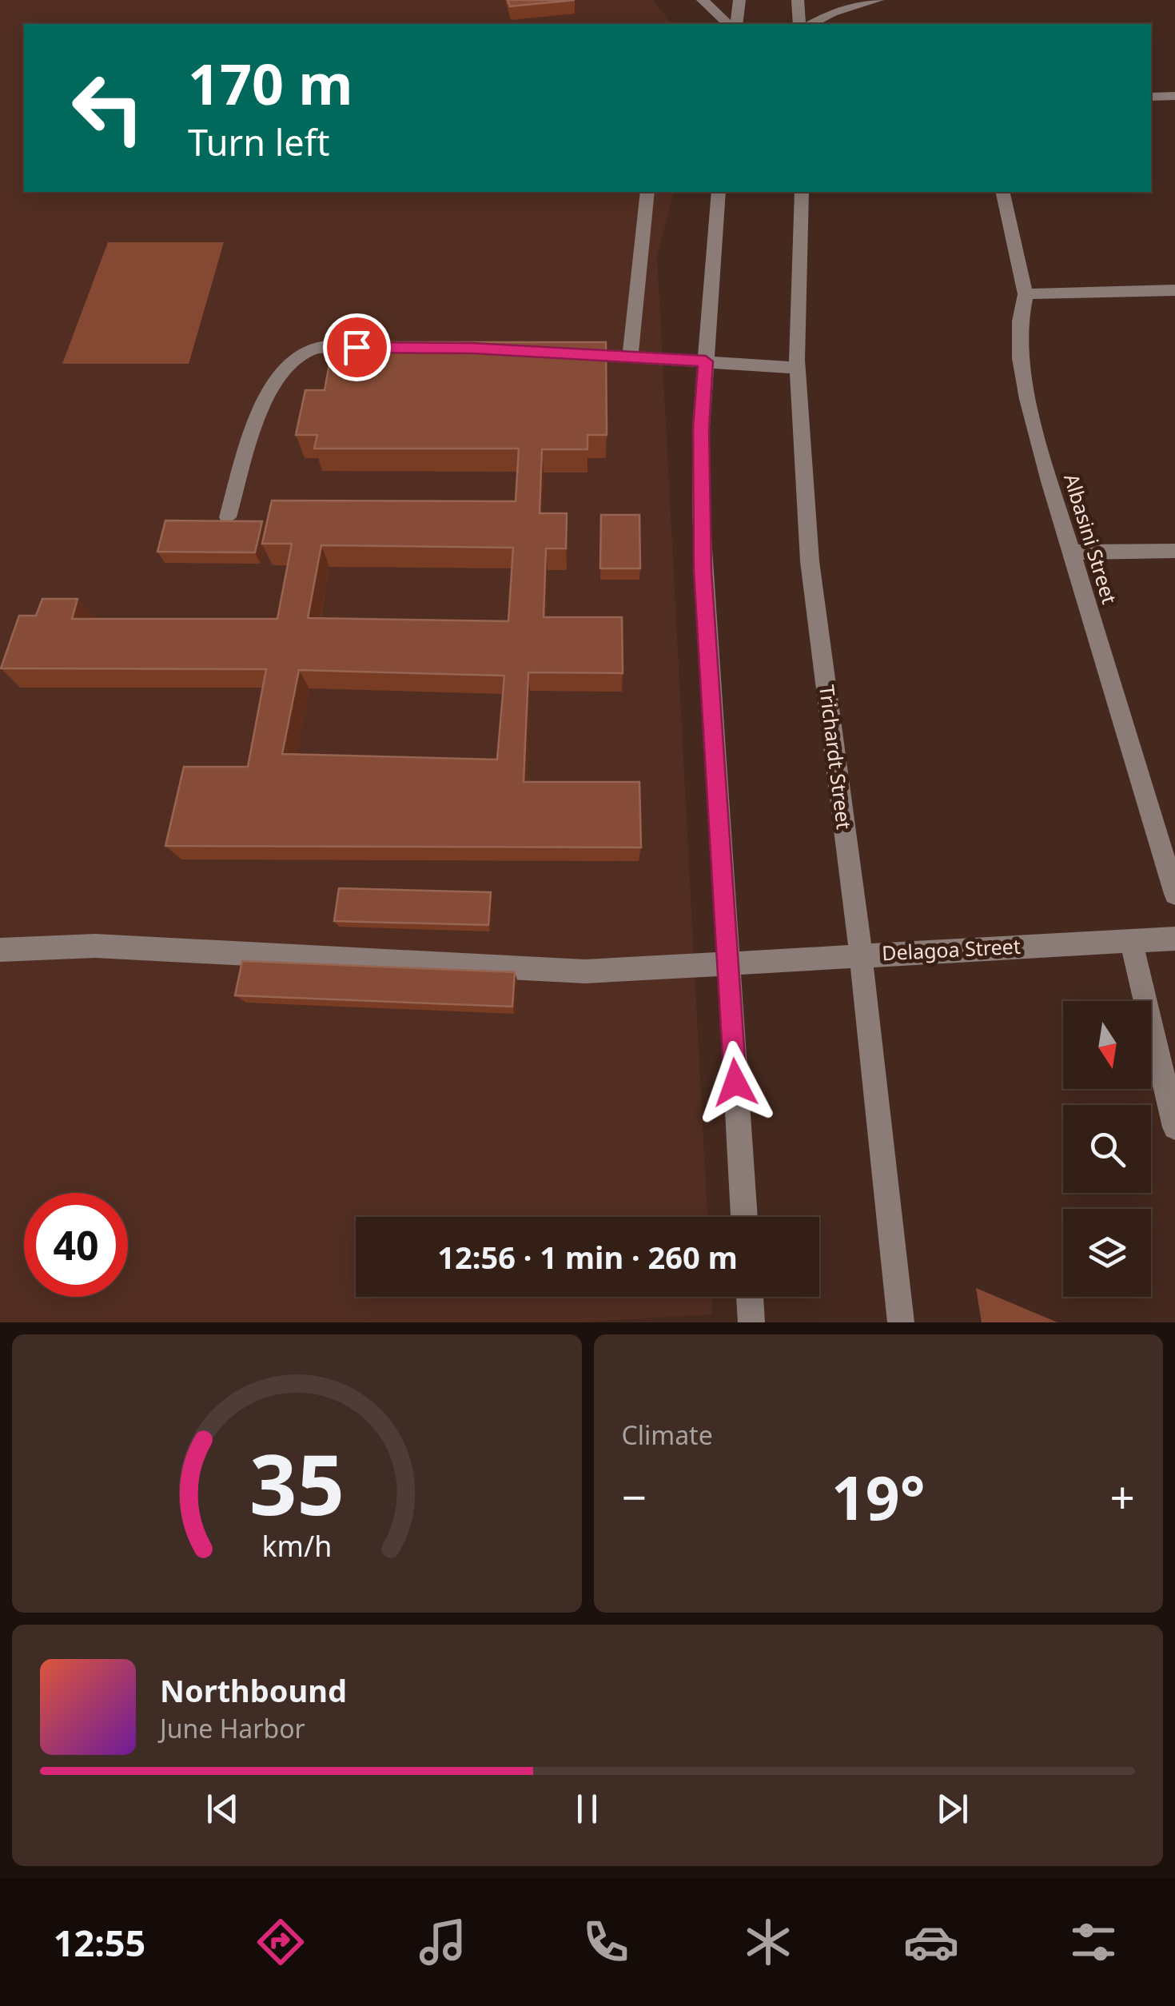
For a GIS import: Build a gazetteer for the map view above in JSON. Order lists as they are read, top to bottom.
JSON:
{
  "streets": {
    "street": ["Albasini Street", "Trichardt Street", "Delagoa Street"]
  },
  "crossings": [
    ["Trichardt Street", "Delagoa Street"]
  ],
  "north": "bottom",
  "page": {
    "turn": ["170 m", "Turn left"],
    "limit": "40",
    "trip": "12:56 · 1 min · 260 m",
    "tile": "Climate",
    "heat": ["−", "19°", "+"],
    "song": ["Northbound", "June Harbor"],
    "tabs": "12:55",
    "gauge": ["35", "km/h"]
  }
}
